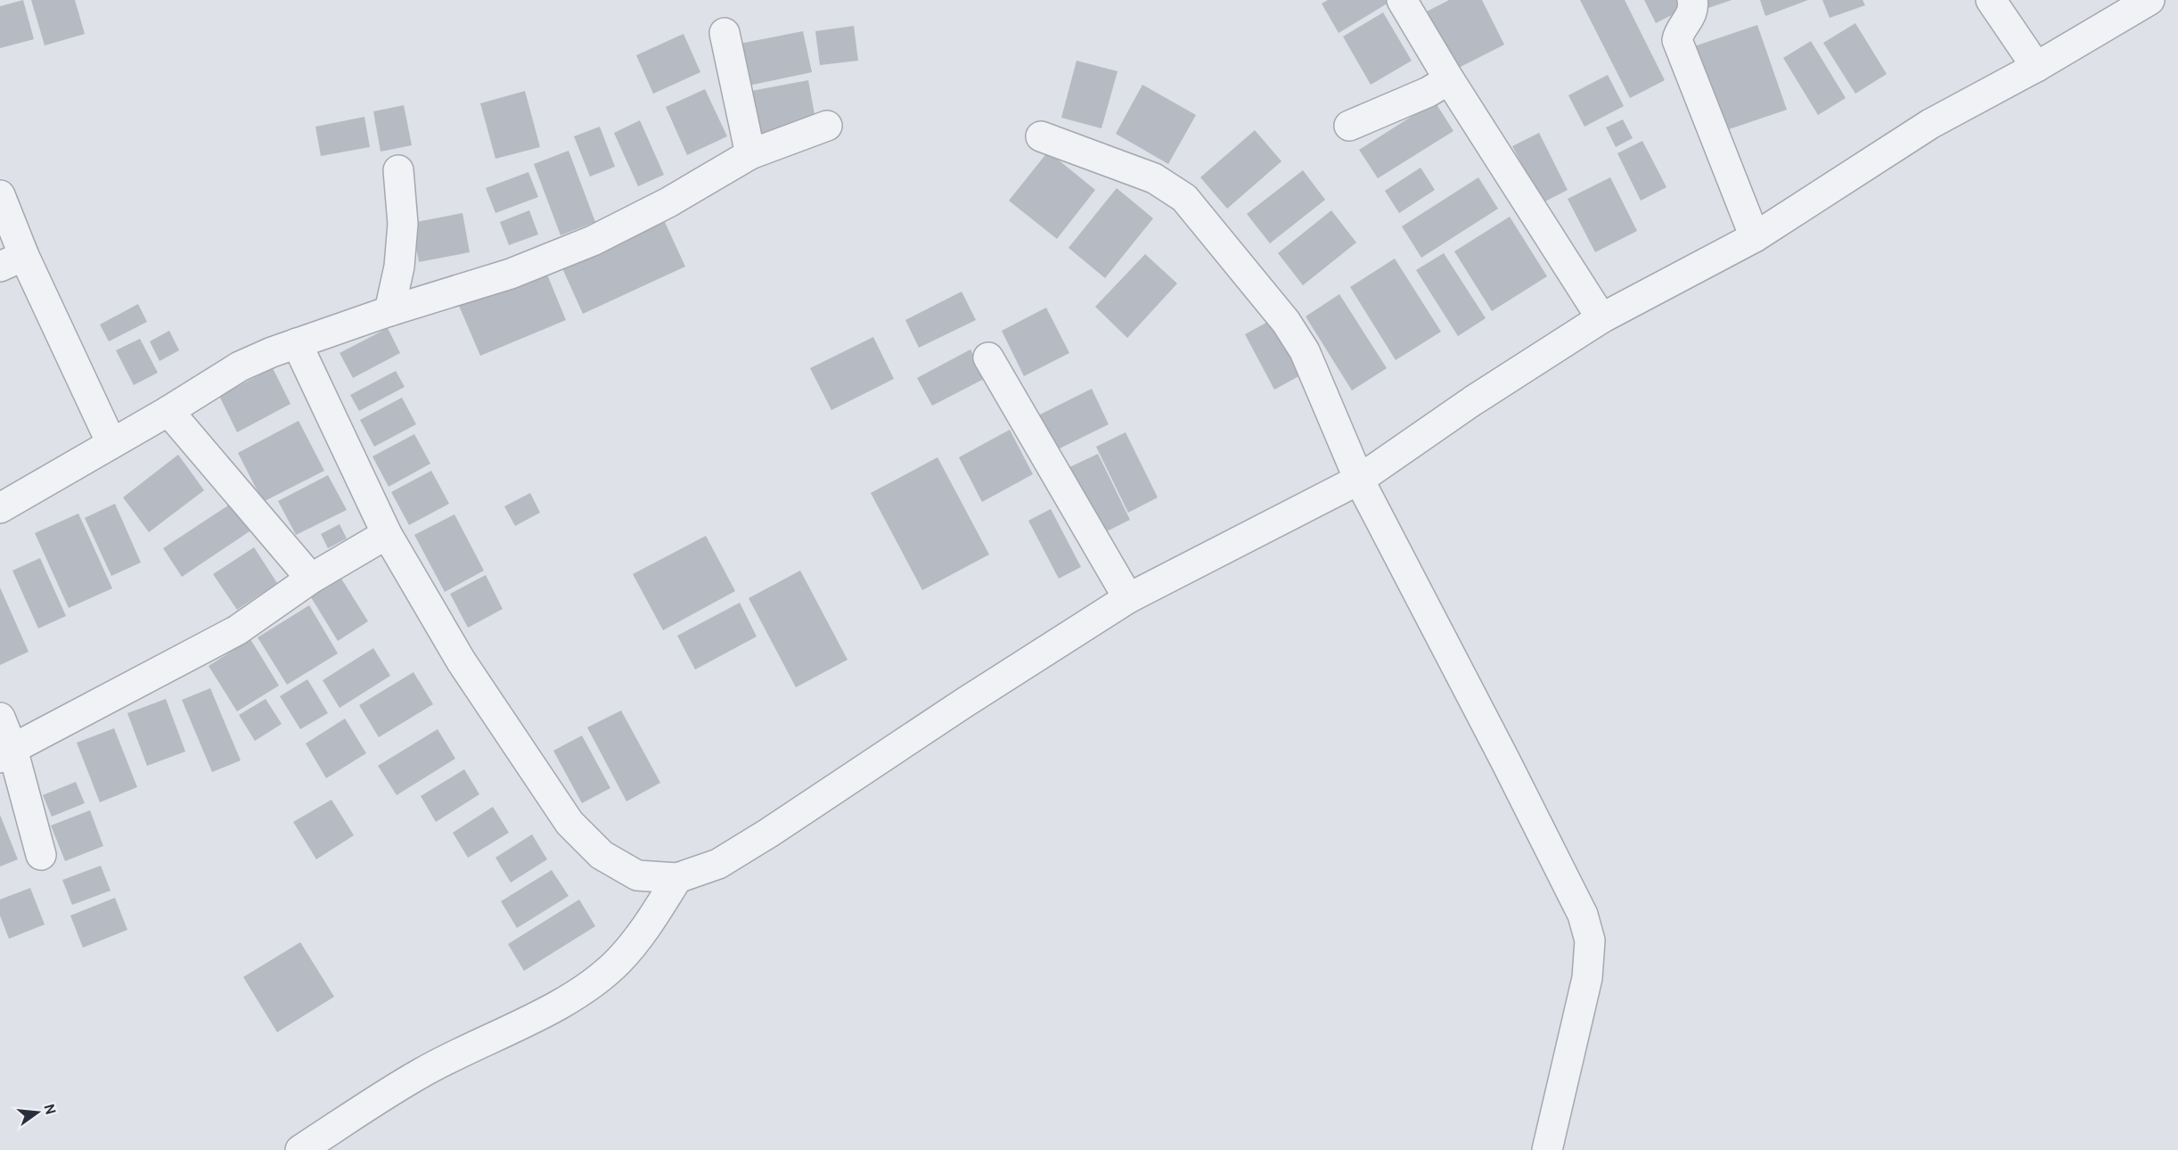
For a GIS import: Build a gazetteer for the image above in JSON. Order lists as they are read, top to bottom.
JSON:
{
  "north": "right"
}
